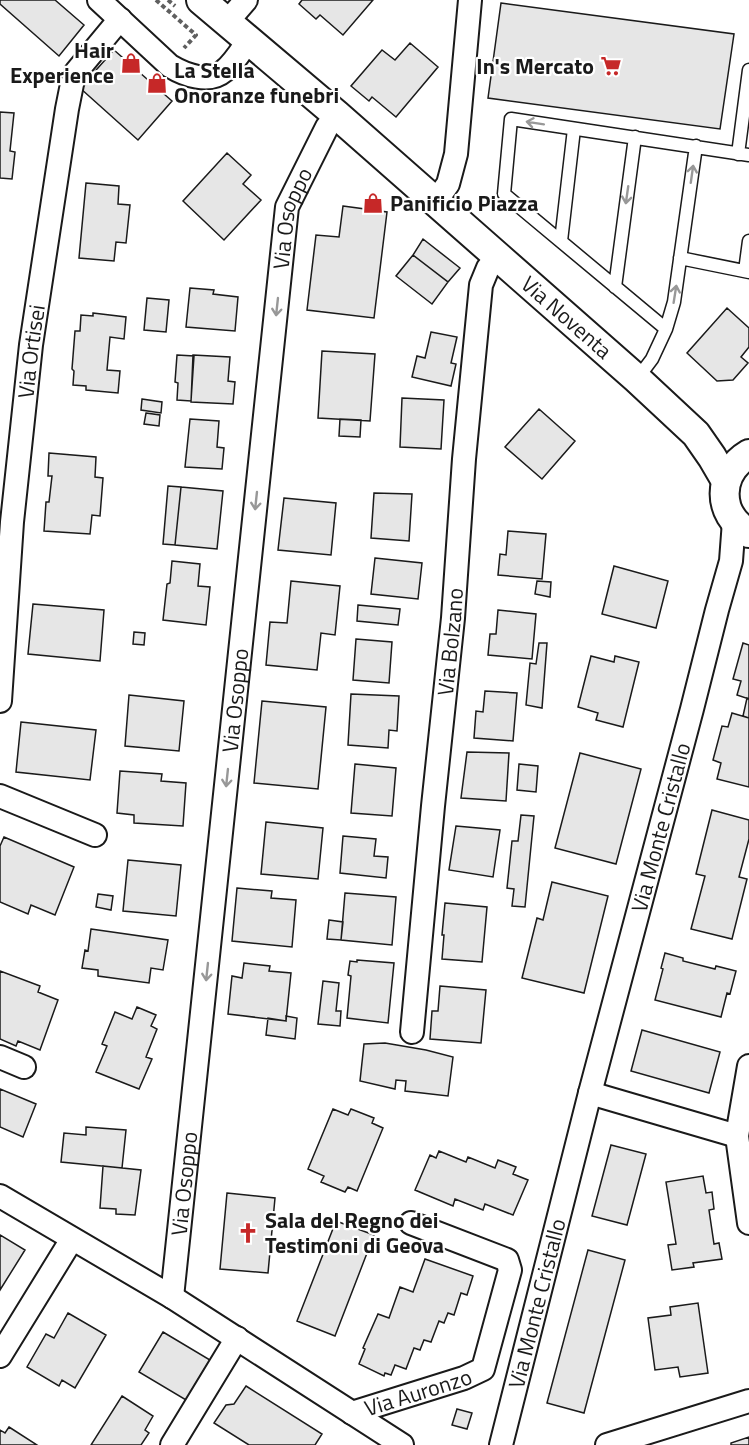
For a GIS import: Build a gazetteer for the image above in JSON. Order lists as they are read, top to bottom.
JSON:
{
  "streets": {
    "street": [
      "Via Osoppo",
      "Via Noventa",
      "Via Ortisei",
      "Via Bolzano",
      "Via Monte Cristallo",
      "Via Auronzo"
    ]
  },
  "crossings": [
    ["Via Osoppo", "Via Noventa"],
    ["Via Osoppo", "Via Auronzo"],
    ["Via Noventa", "Via Bolzano"]
  ],
  "one_way": ["Via Osoppo"],
  "places": {
    "shop": ["Hair Experience", "La Stella Onoranze funebri", "Panificio Piazza"],
    "supermarket": ["In's Mercato"],
    "church": ["Sala del Regno dei Testimoni di Geova"]
  }
}
